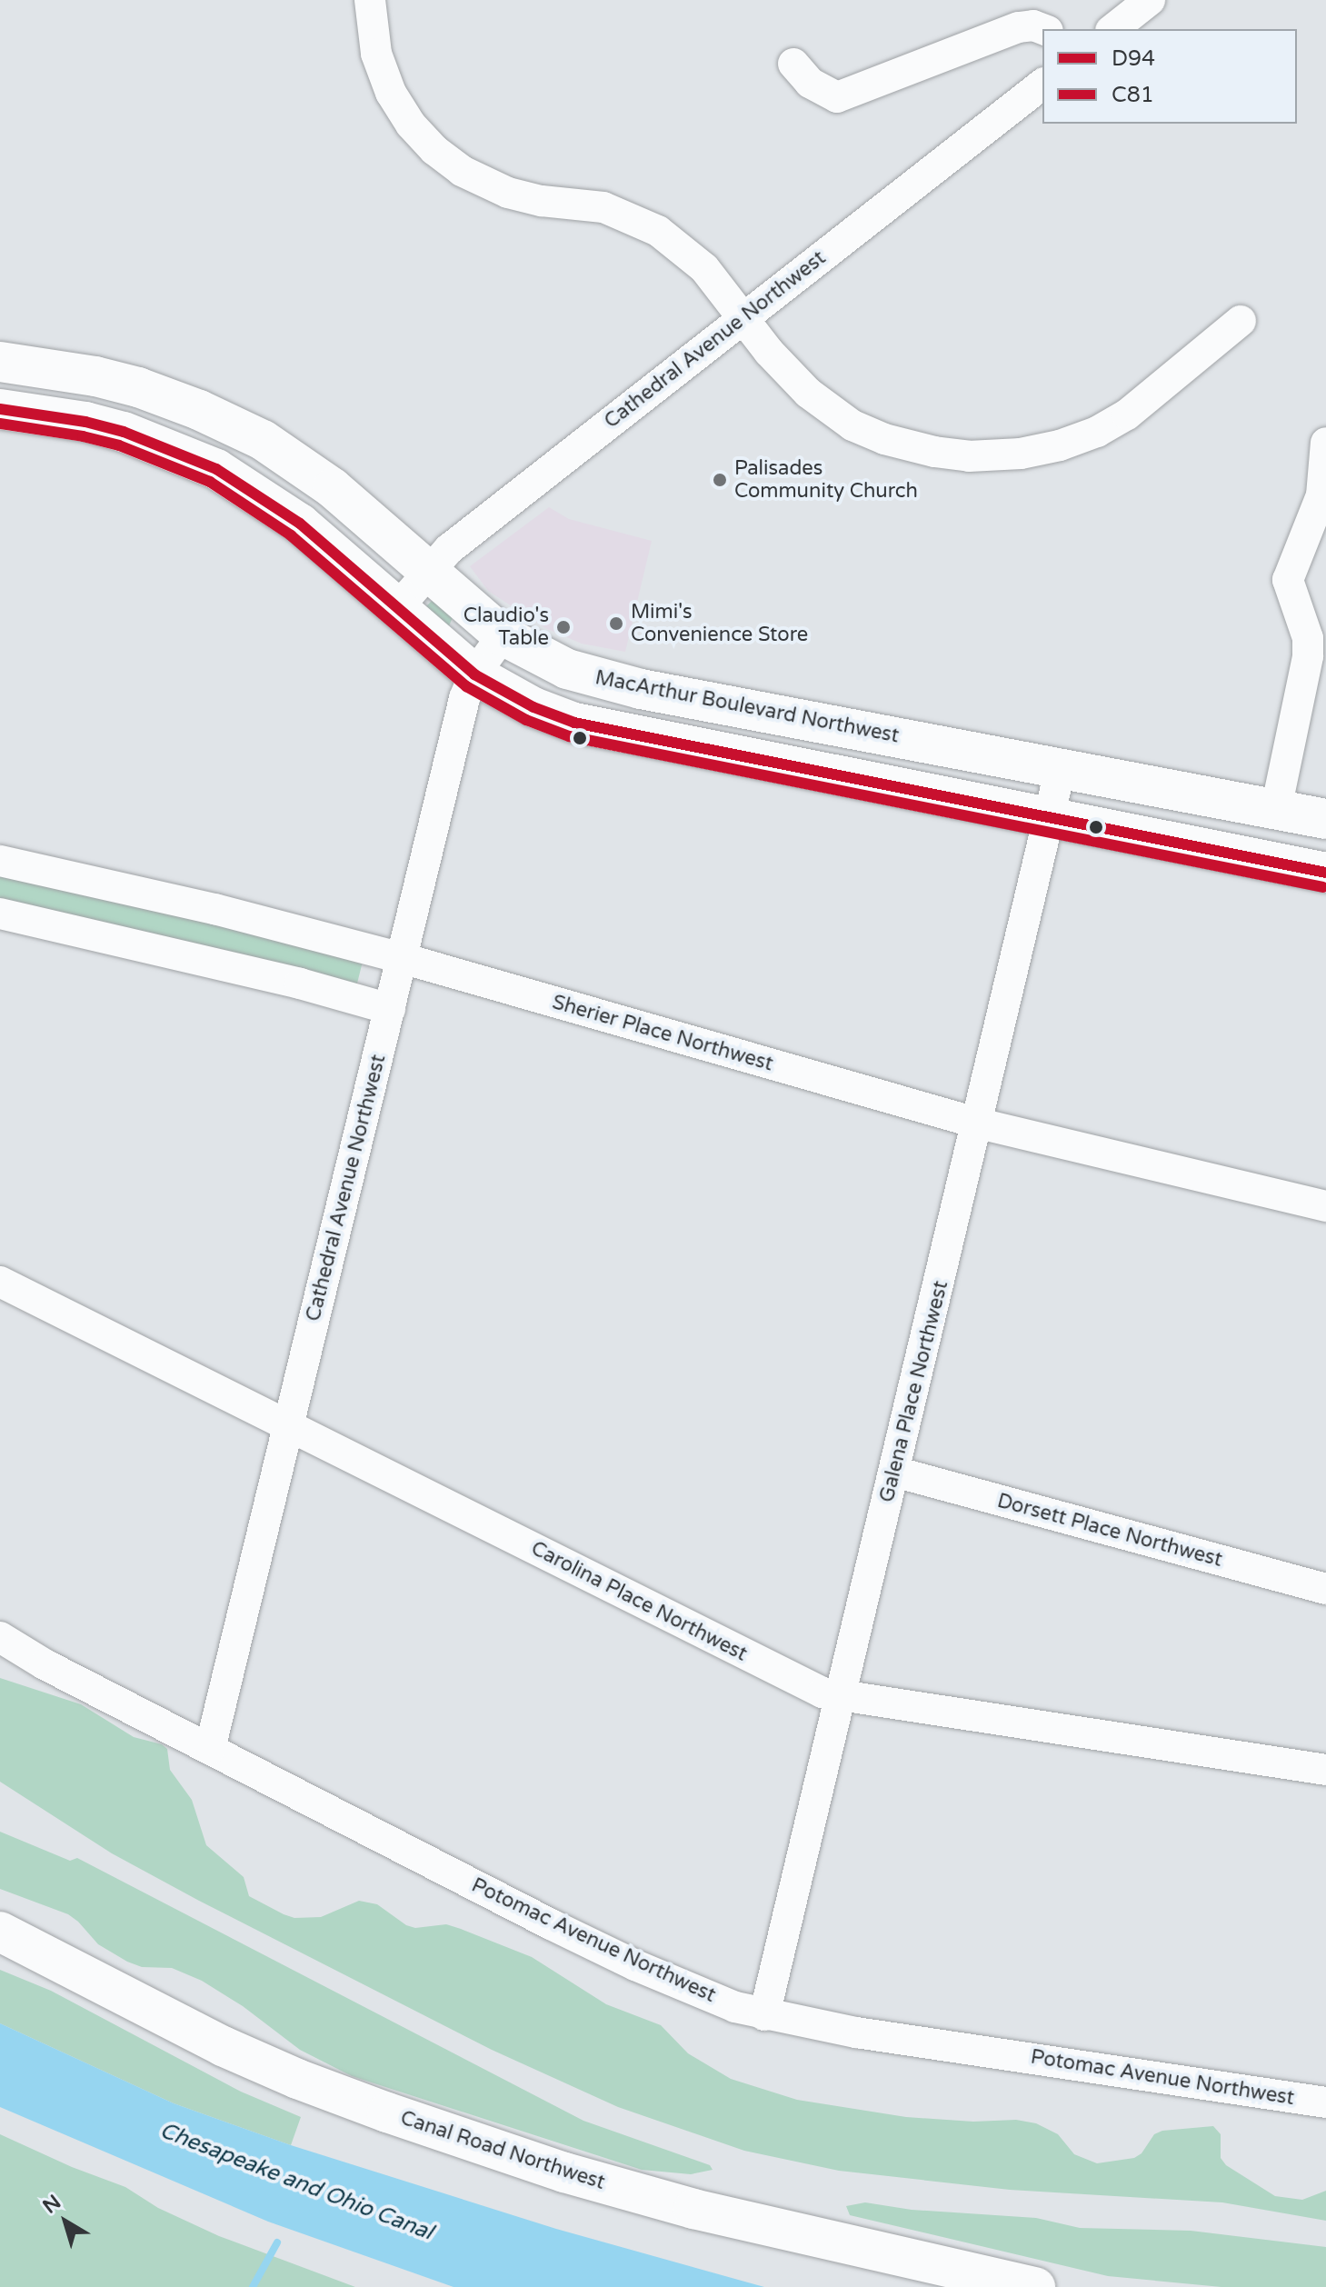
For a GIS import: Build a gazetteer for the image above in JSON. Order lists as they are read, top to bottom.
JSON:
{
  "streets": {
    "main road": ["MacArthur Boulevard Northwest", "Canal Road Northwest"],
    "street": [
      "Cathedral Avenue Northwest",
      "Sherier Place Northwest",
      "Galena Place Northwest",
      "Dorsett Place Northwest",
      "Carolina Place Northwest",
      "Potomac Avenue Northwest"
    ]
  },
  "crossings": [
    ["Cathedral Avenue Northwest", "MacArthur Boulevard Northwest"],
    ["Cathedral Avenue Northwest", "Sherier Place Northwest"],
    ["Cathedral Avenue Northwest", "Carolina Place Northwest"],
    ["Cathedral Avenue Northwest", "Potomac Avenue Northwest"],
    ["MacArthur Boulevard Northwest", "Galena Place Northwest"],
    ["Sherier Place Northwest", "Galena Place Northwest"],
    ["Galena Place Northwest", "Dorsett Place Northwest"],
    ["Galena Place Northwest", "Carolina Place Northwest"],
    ["Galena Place Northwest", "Potomac Avenue Northwest"]
  ],
  "water": ["Chesapeake and Ohio Canal"],
  "places": ["Palisades Community Church", "Mimi's Convenience Store", "Claudio's Table"],
  "lines": ["transit line D94", "transit line C81"],
  "legend": ["D94", "C81"],
  "north": "top left"
}
